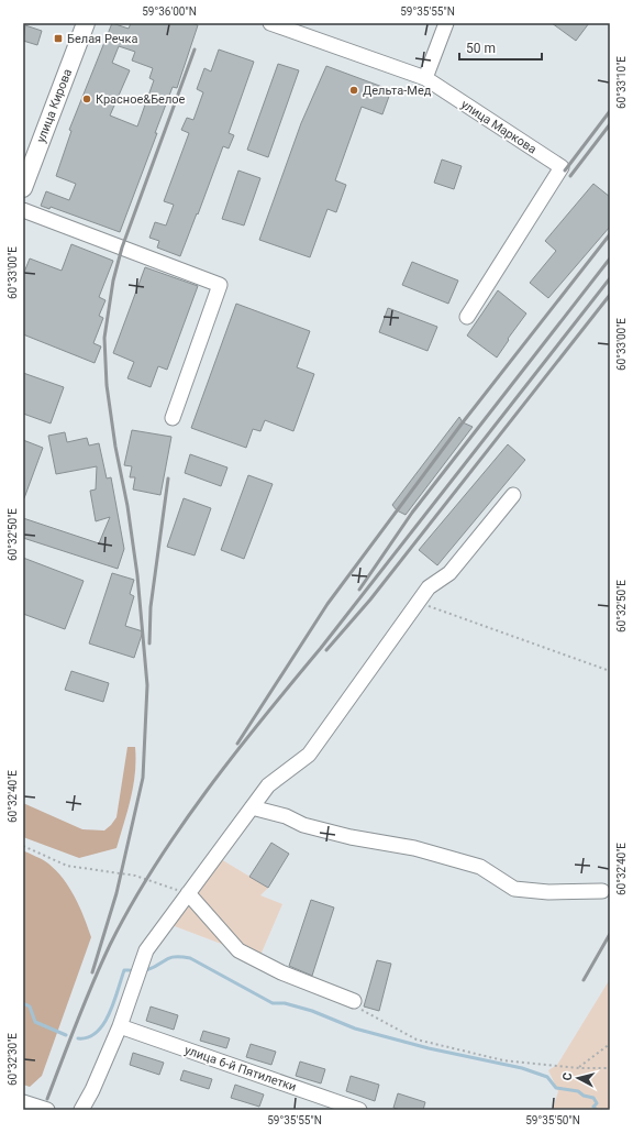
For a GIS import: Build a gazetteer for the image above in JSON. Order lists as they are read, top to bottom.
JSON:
{
  "streets": {
    "main road": ["улица Кирова"],
    "street": ["улица Маркова", "улица 6-й Пятилетки"]
  },
  "places": {
    "transit": ["Белая Речка"],
    "other": ["Дельта-Мед", "Красное&Белое"]
  },
  "scale_bar": "50 m",
  "north": "left",
  "coordinates": [
    "59°36'00\"N",
    "59°35'55\"N",
    "60°33'10\"E",
    "60°33'00\"E",
    "60°32'50\"E",
    "60°32'40\"E",
    "60°32'30\"E",
    "59°35'50\"N"
  ]
}
